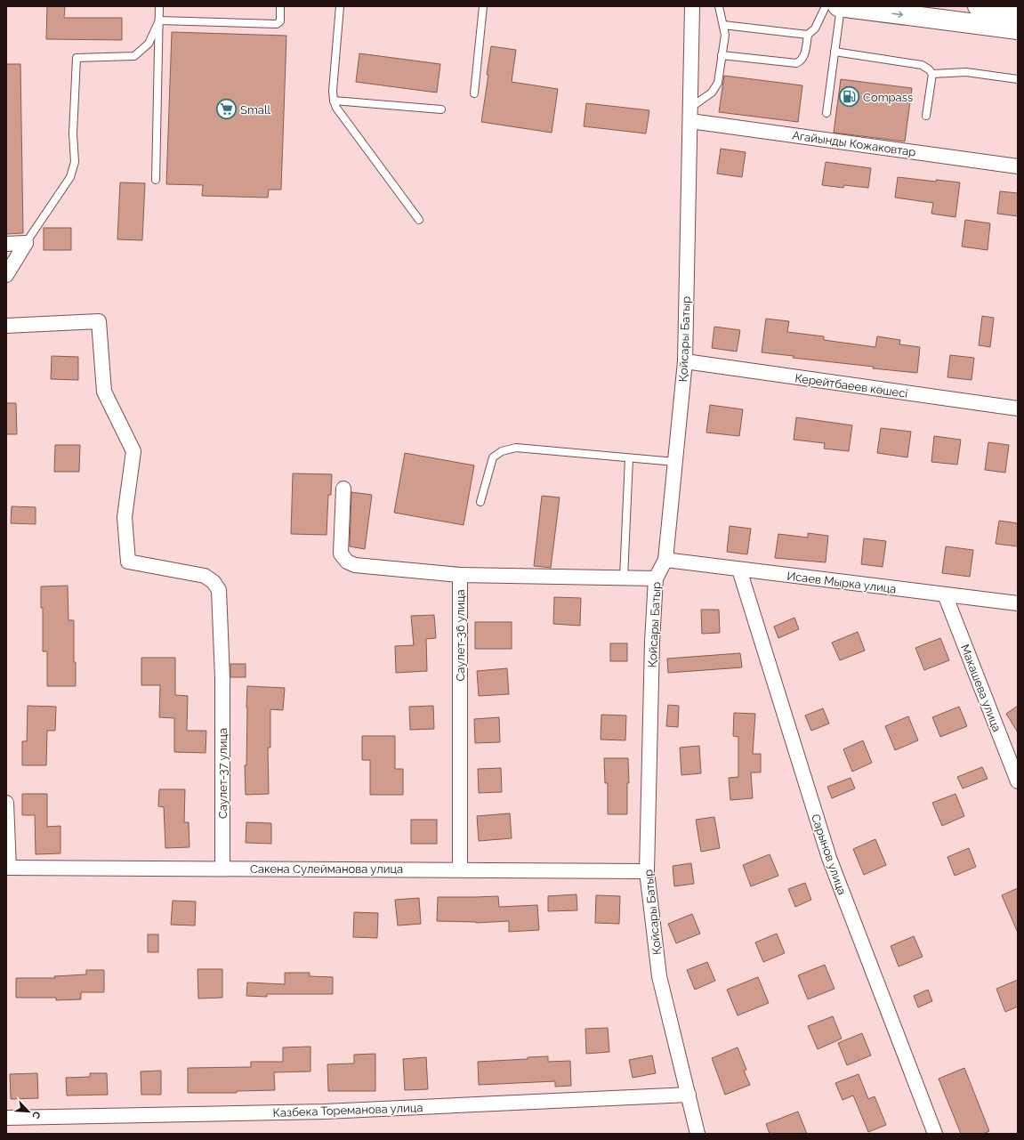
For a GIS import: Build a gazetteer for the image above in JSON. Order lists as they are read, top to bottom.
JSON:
{
  "streets": {
    "street": [
      "Агайынды Кожаковтар",
      "Қойсары Батыр",
      "Керейтбаеев көшесі",
      "Исаев Мырка улица",
      "Саулет-36 улица",
      "Макашева улица",
      "Саулет-37 улица",
      "Сарынов улица",
      "Сакена Сулейманова улица",
      "Казбека Тореманова улица"
    ]
  },
  "crossings": [
    ["Агайынды Кожаковтар", "Қойсары Батыр"],
    ["Қойсары Батыр", "Керейтбаеев көшесі"],
    ["Қойсары Батыр", "Исаев Мырка улица"],
    ["Қойсары Батыр", "Саулет-36 улица"],
    ["Қойсары Батыр", "Сакена Сулейманова улица"],
    ["Қойсары Батыр", "Казбека Тореманова улица"],
    ["Исаев Мырка улица", "Макашева улица"],
    ["Исаев Мырка улица", "Сарынов улица"],
    ["Саулет-36 улица", "Сакена Сулейманова улица"],
    ["Саулет-37 улица", "Сакена Сулейманова улица"]
  ],
  "places": {
    "fuel station": ["Compass"],
    "supermarket": ["Small"]
  },
  "north": "bottom right"
}
